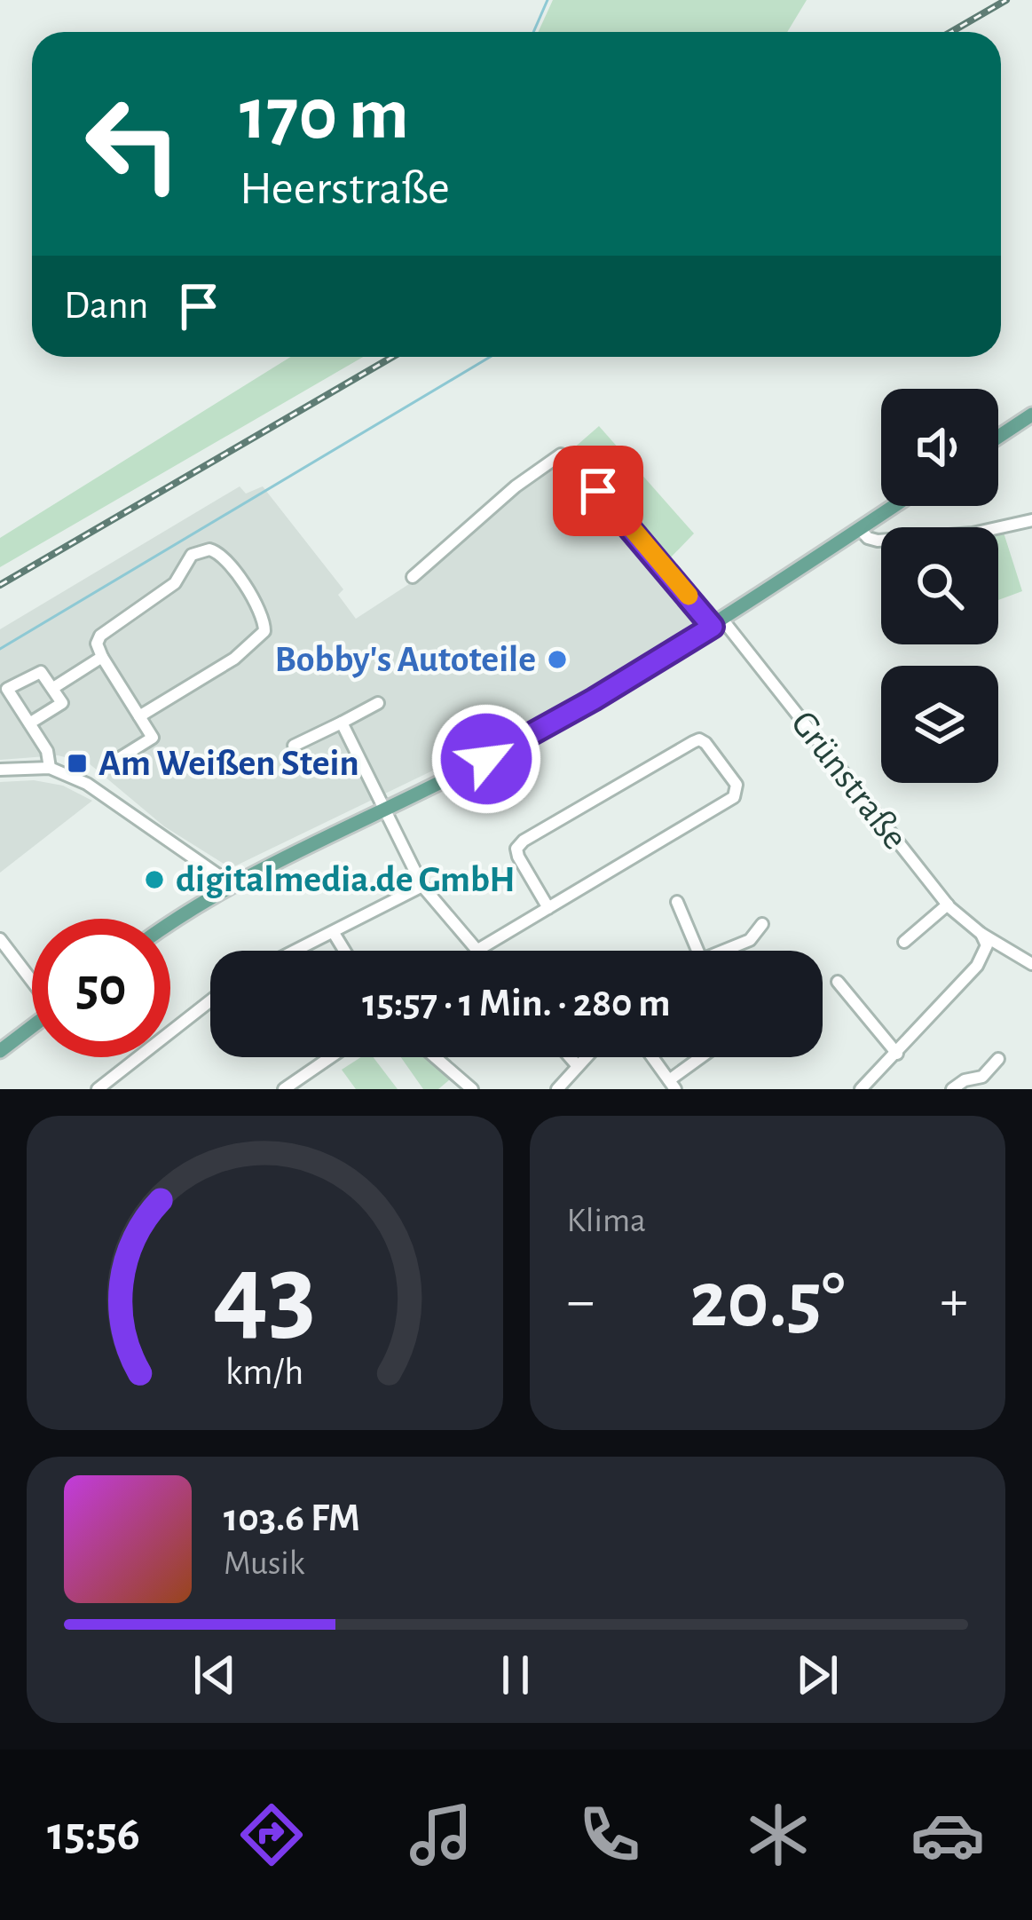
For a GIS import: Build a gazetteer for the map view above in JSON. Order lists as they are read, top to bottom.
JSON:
{
  "streets": {
    "street": ["Grünstraße"]
  },
  "places": {
    "other": ["Bobby's Autoteile", "digitalmedia.de GmbH"],
    "transit": ["Am Weißen Stein"]
  },
  "page": {
    "turn": ["170 m", "Heerstraße"],
    "then": "Dann",
    "limit": "50",
    "trip": "15:57 · 1 Min. · 280 m",
    "tile": "Klima",
    "heat": ["−", "20.5°", "+"],
    "song": ["103.6 FM", "Musik"],
    "tabs": "15:56",
    "gauge": ["43", "km/h"]
  }
}
